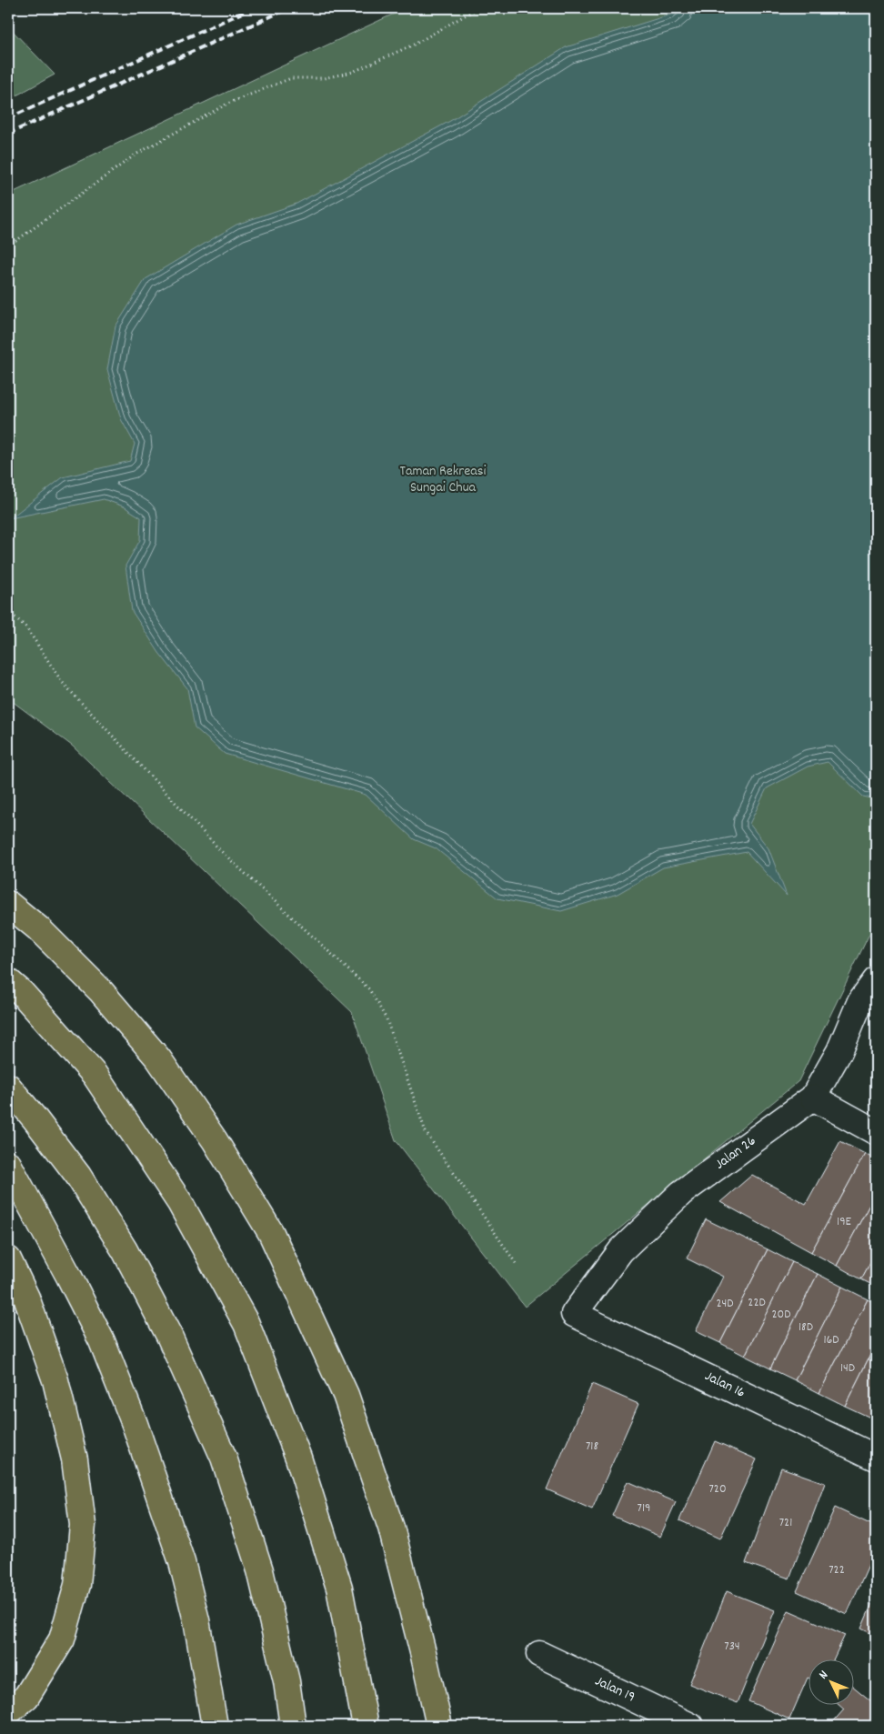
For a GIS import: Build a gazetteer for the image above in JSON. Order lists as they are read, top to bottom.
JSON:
{
  "streets": {
    "street": ["Jalan 26", "Jalan 16", "Jalan 19"]
  },
  "crossings": [
    ["Jalan 26", "Jalan 16"]
  ],
  "parks": ["Taman Rekreasi Sungai Chua"],
  "house_numbers": [
    "19E",
    "22D",
    "24D",
    "20D",
    "18D",
    "16D",
    "14D",
    "718",
    "720",
    "719",
    "721",
    "722",
    "734"
  ],
  "north": "top left"
}
